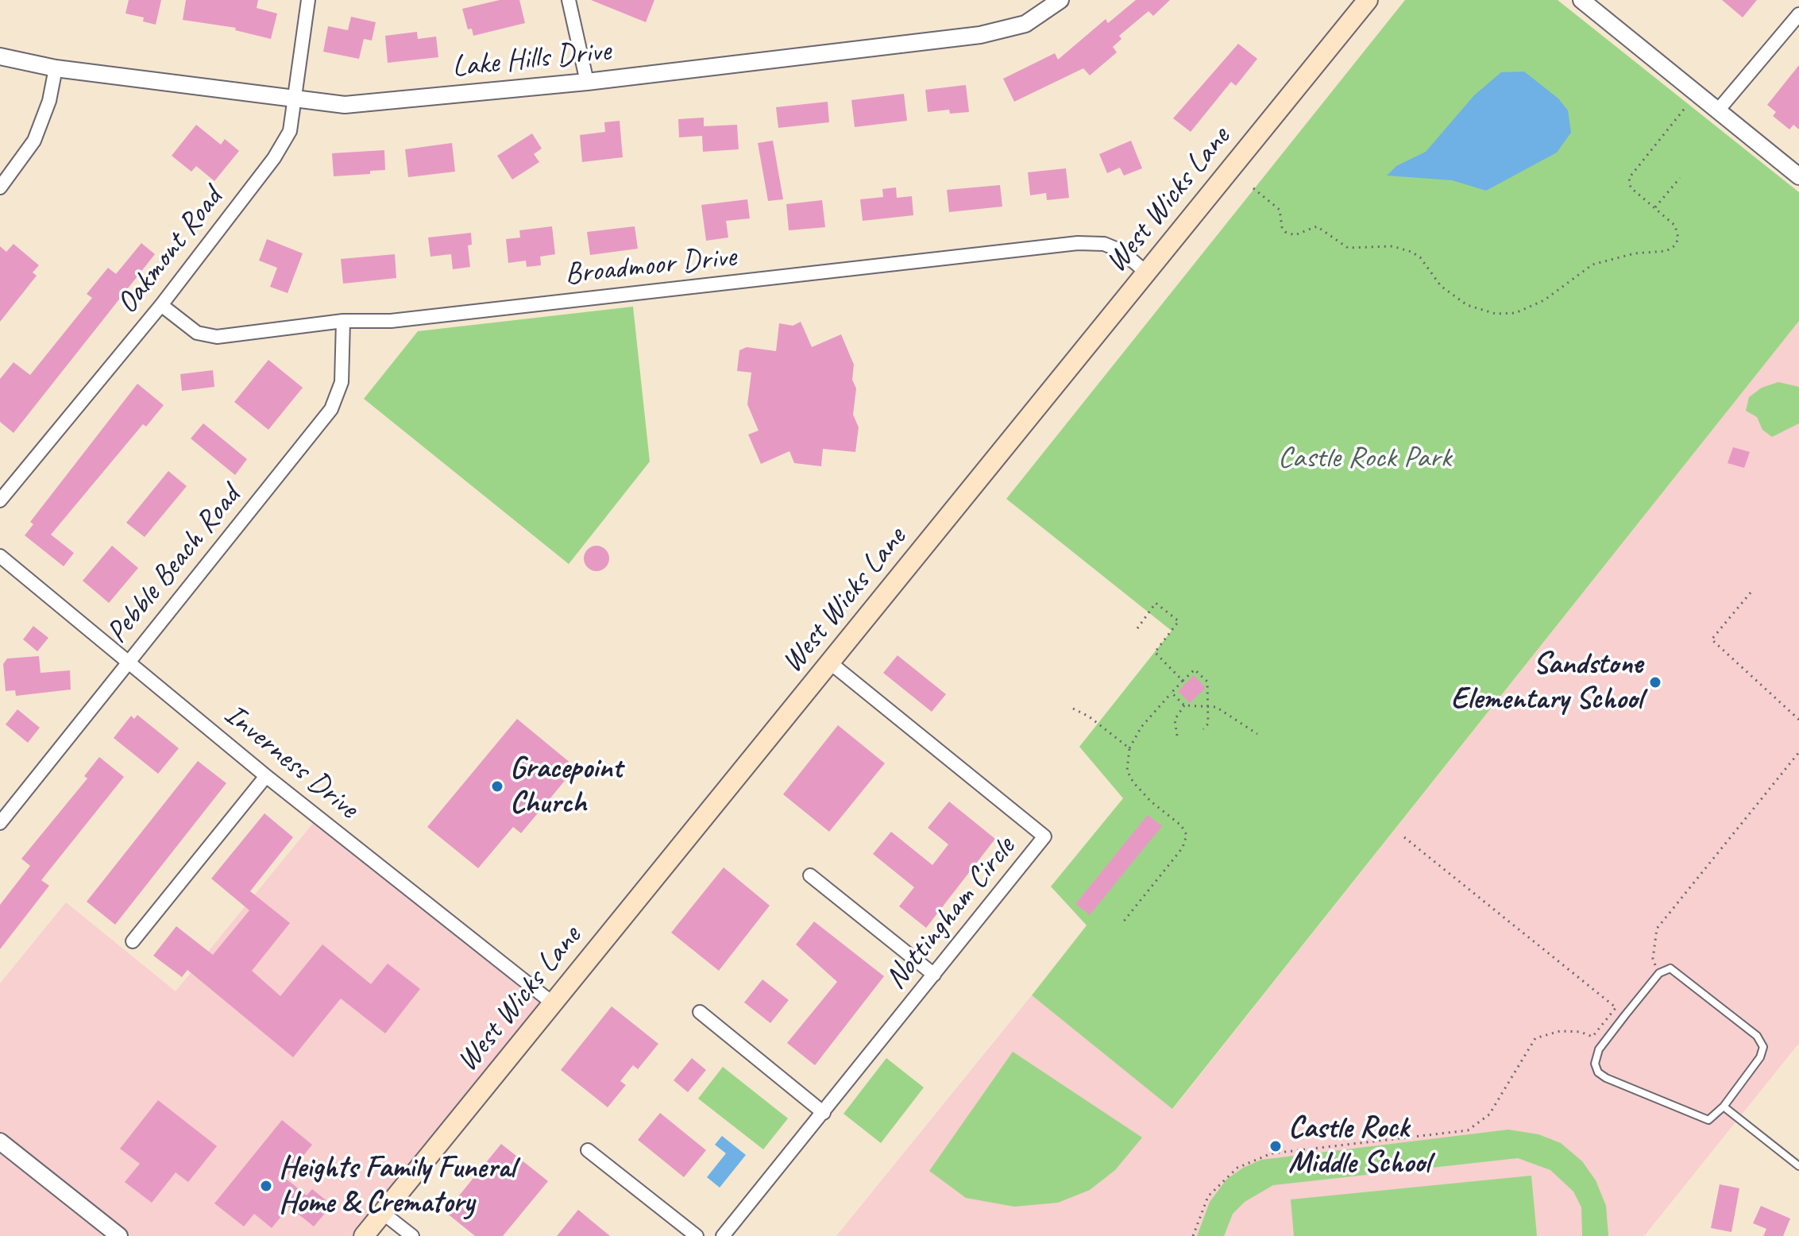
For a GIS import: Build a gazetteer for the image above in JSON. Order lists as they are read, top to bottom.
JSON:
{
  "streets": {
    "main road": ["West Wicks Lane"],
    "street": [
      "Lake Hills Drive",
      "Oakmont Road",
      "Broadmoor Drive",
      "Pebble Beach Road",
      "Inverness Drive",
      "Nottingham Circle"
    ]
  },
  "crossings": [
    ["Lake Hills Drive", "Oakmont Road"],
    ["West Wicks Lane", "Broadmoor Drive"],
    ["West Wicks Lane", "Inverness Drive"],
    ["West Wicks Lane", "Nottingham Circle"],
    ["Oakmont Road", "Broadmoor Drive"],
    ["Broadmoor Drive", "Pebble Beach Road"],
    ["Pebble Beach Road", "Inverness Drive"]
  ],
  "parks": ["Castle Rock Park"],
  "places": [
    "Sandstone Elementary School",
    "Gracepoint Church",
    "Castle Rock Middle School",
    "Heights Family Funeral Home & Crematory"
  ]
}
